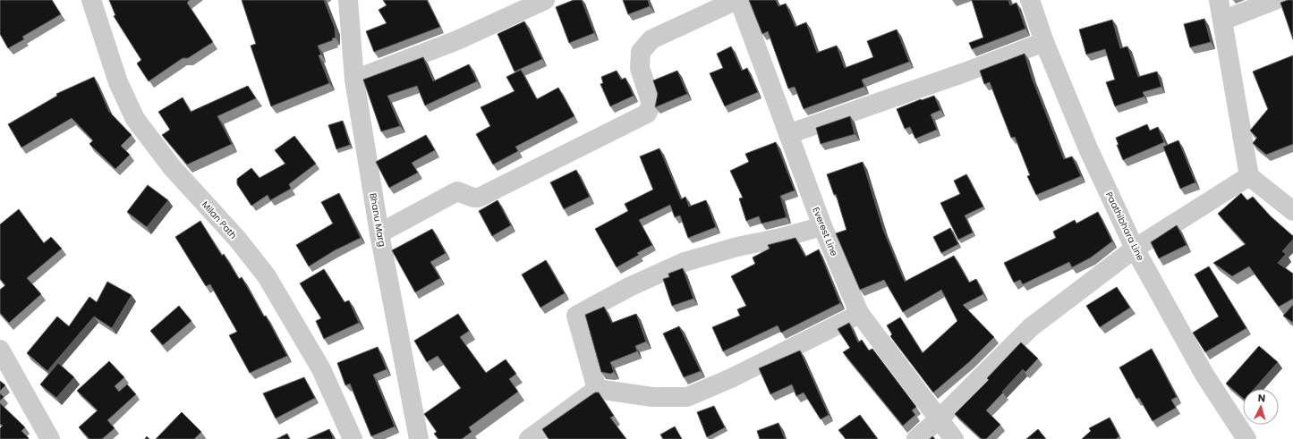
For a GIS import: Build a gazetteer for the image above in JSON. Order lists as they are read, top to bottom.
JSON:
{
  "streets": {
    "street": [
      "Milan Path",
      "Bhanu Marg",
      "Paathibhara Line",
      "Everest Line"
    ]
  },
  "north": "top"
}
